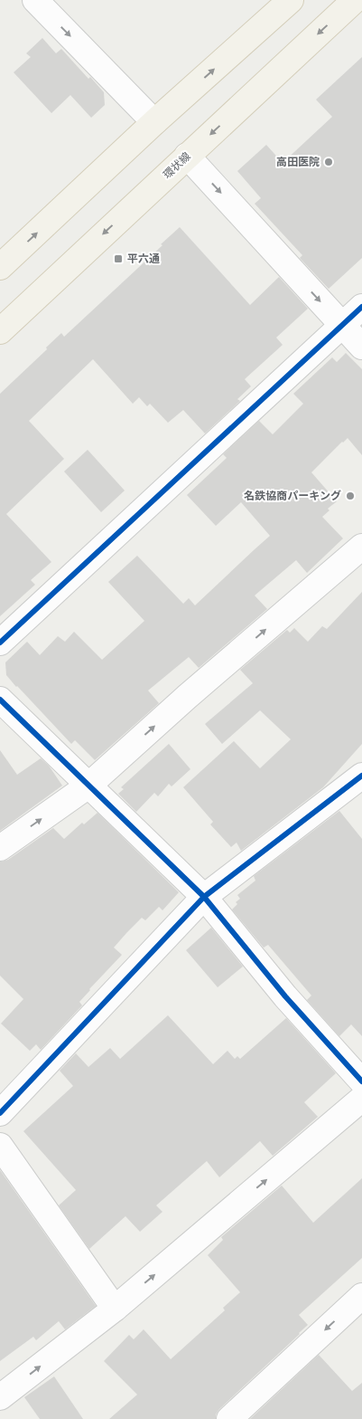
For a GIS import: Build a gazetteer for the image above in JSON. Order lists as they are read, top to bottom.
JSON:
{
  "streets": {
    "main road": ["環状線"]
  },
  "places": {
    "other": ["高田医院", "名鉄協商パーキング"],
    "transit": ["平六通"]
  }
}
